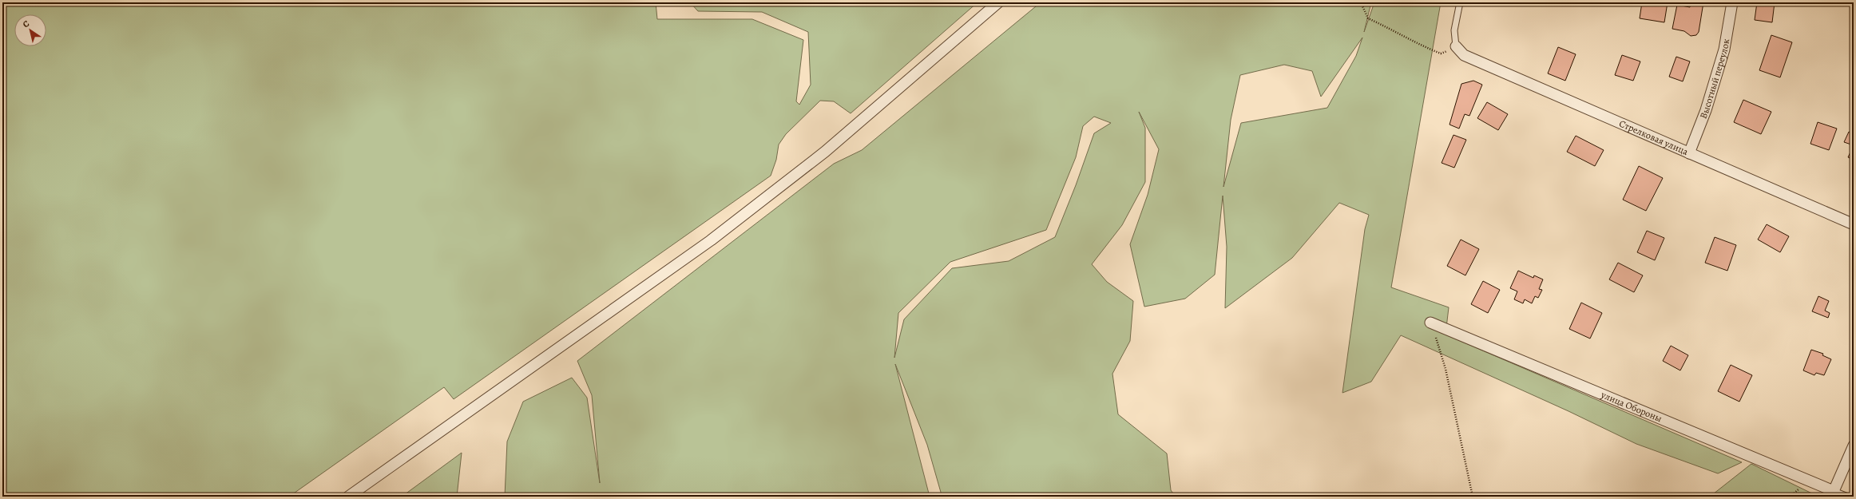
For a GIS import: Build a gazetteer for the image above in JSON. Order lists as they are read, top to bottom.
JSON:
{
  "streets": {
    "street": ["Высотный переулок", "Стрелковая улица", "улица Обороны"]
  },
  "crossings": [
    ["Высотный переулок", "Стрелковая улица"]
  ],
  "north": "top left"
}
